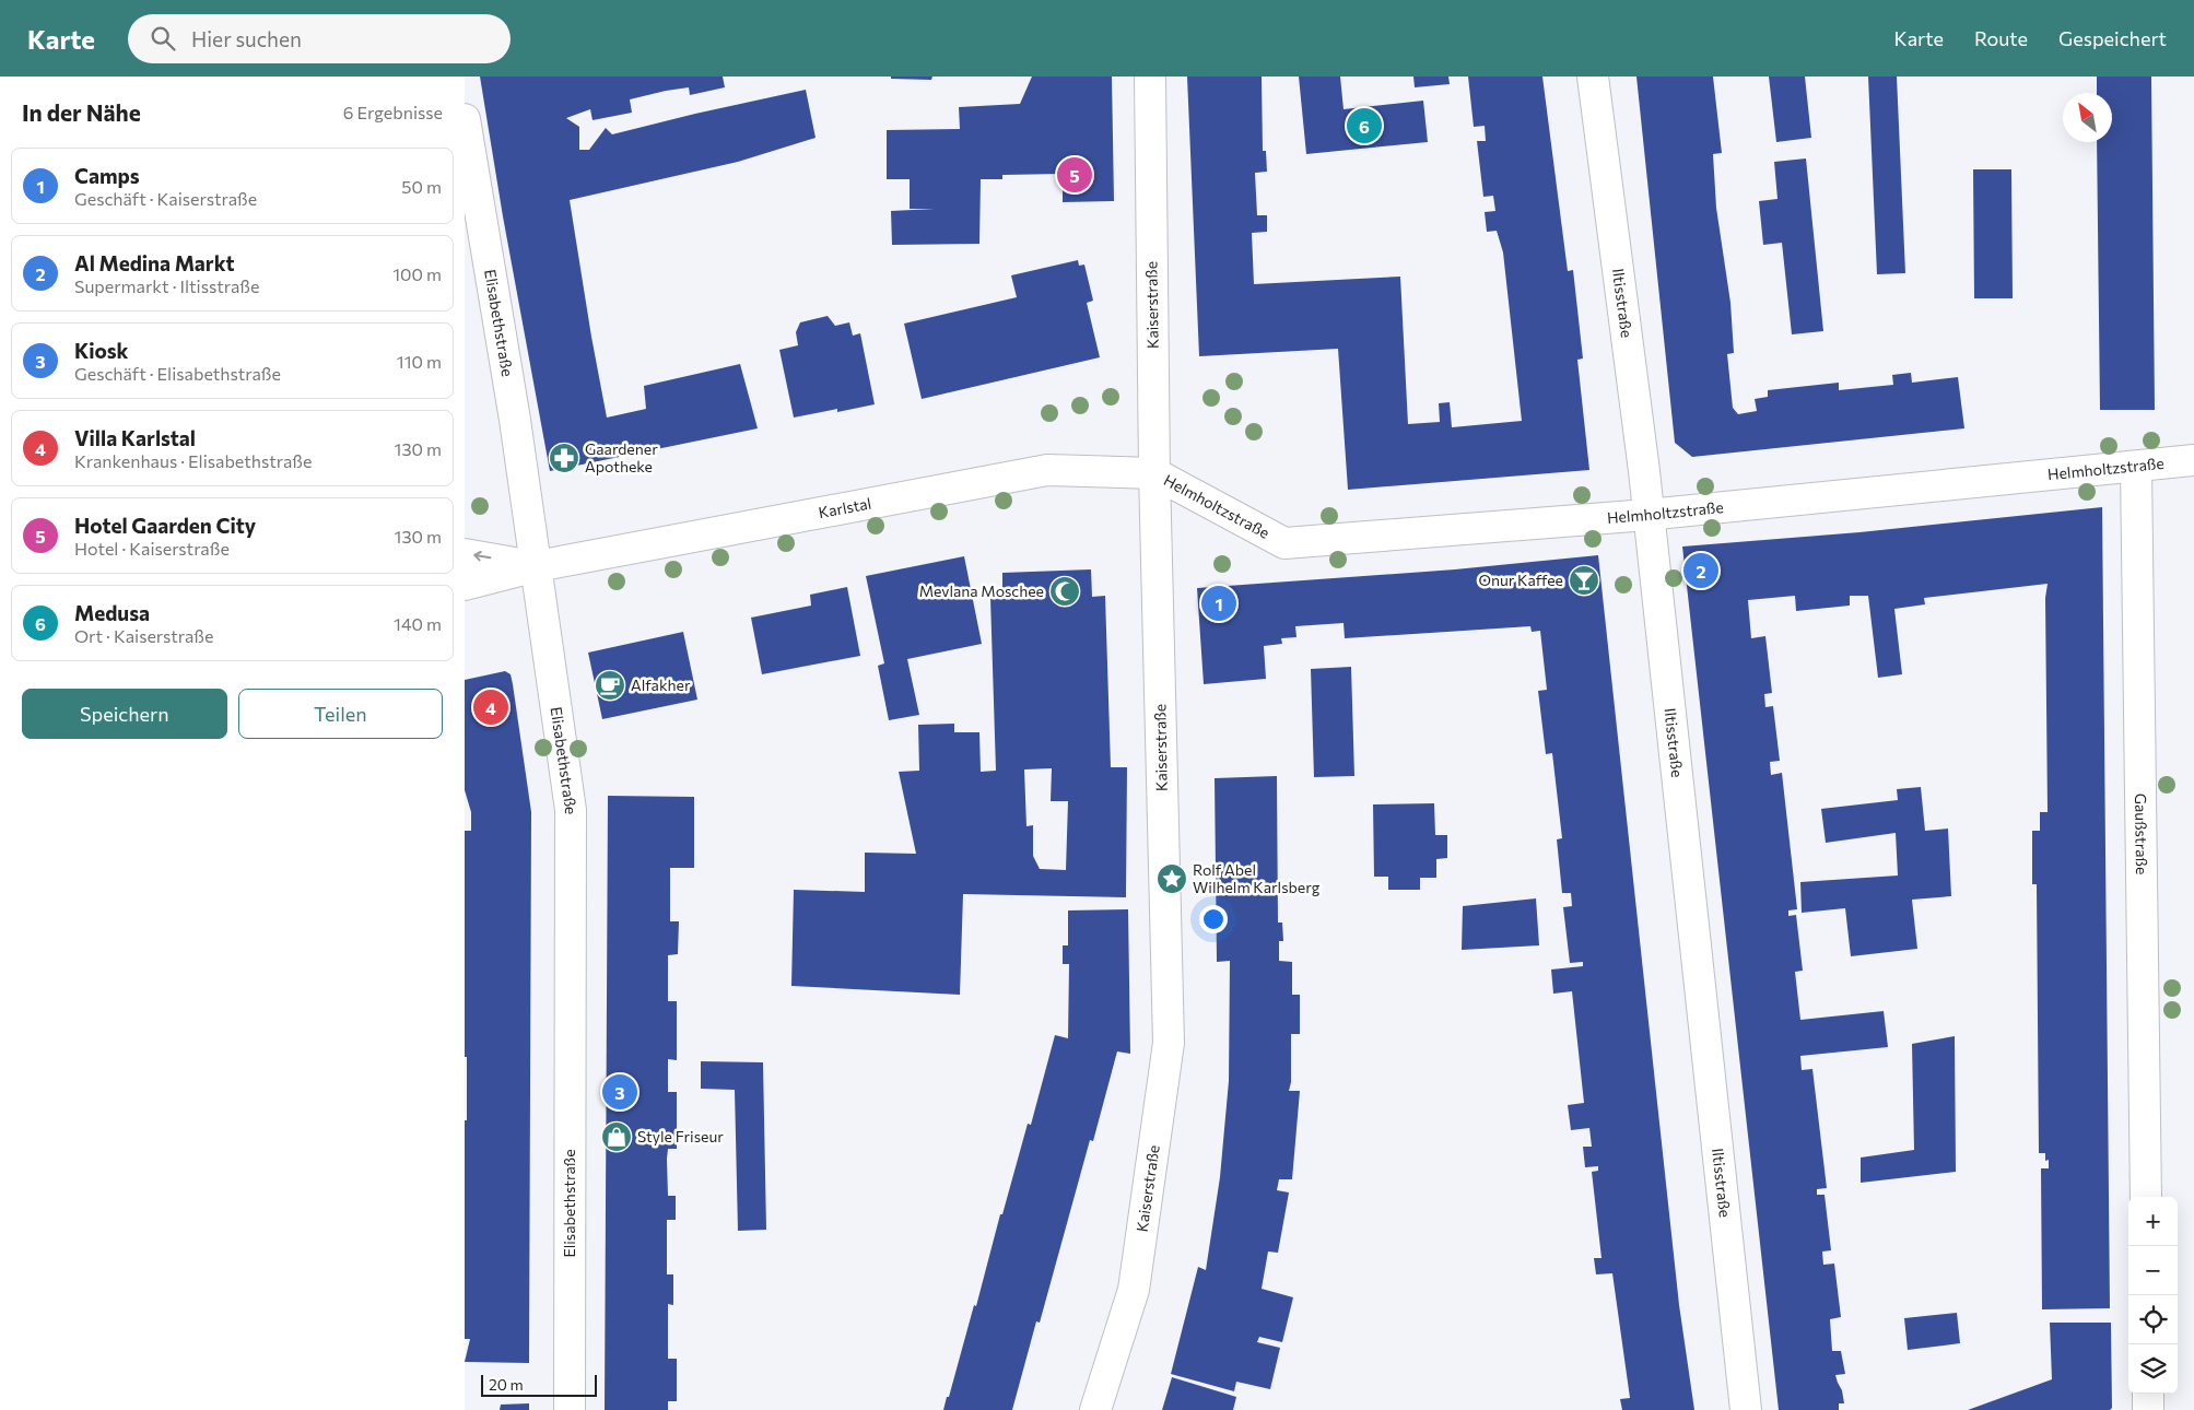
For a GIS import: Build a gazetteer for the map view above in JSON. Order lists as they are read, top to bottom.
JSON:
{
  "streets": {
    "street": [
      "Iltisstraße",
      "Kaiserstraße",
      "Elisabethstraße",
      "Helmholtzstraße",
      "Karlstal",
      "Gaußstraße"
    ]
  },
  "crossings": [
    ["Iltisstraße", "Helmholtzstraße"],
    ["Kaiserstraße", "Helmholtzstraße"],
    ["Kaiserstraße", "Karlstal"],
    ["Elisabethstraße", "Karlstal"],
    ["Helmholtzstraße", "Karlstal"],
    ["Helmholtzstraße", "Gaußstraße"]
  ],
  "places": {
    "pharmacy": ["Gaardener Apotheke"],
    "bar": ["Onur Kaffee"],
    "mosque": ["Mevlana Moschee"],
    "cafe": ["Alfakher"],
    "place": ["Rolf Abel Wilhelm Karlsberg"],
    "shop": ["Style Friseur"]
  },
  "scale_bar": "20 m",
  "north": "top left",
  "page": {
    "header": "Karte",
    "search": "Hier suchen",
    "nav": ["Karte", "Route", "Gespeichert"],
    "heading": ["In der Nähe", "6 Ergebnisse"],
    "pins": [
      "6",
      "5",
      "2",
      "1",
      "4",
      "3"
    ],
    "list": [
      {
        "mark": "1",
        "name": "Camps",
        "note": "Geschäft · Kaiserstraße",
        "value": "50 m"
      },
      {
        "mark": "2",
        "name": "Al Medina Markt",
        "note": "Supermarkt · Iltisstraße",
        "value": "100 m"
      },
      {
        "mark": "3",
        "name": "Kiosk",
        "note": "Geschäft · Elisabethstraße",
        "value": "110 m"
      },
      {
        "mark": "4",
        "name": "Villa Karlstal",
        "note": "Krankenhaus · Elisabethstraße",
        "value": "130 m"
      },
      {
        "mark": "5",
        "name": "Hotel Gaarden City",
        "note": "Hotel · Kaiserstraße",
        "value": "130 m"
      },
      {
        "mark": "6",
        "name": "Medusa",
        "note": "Ort · Kaiserstraße",
        "value": "140 m"
      }
    ],
    "buttons": ["Speichern", "Teilen"],
    "map_buttons": ["+", "−"],
    "scale": "20 m"
  }
}
